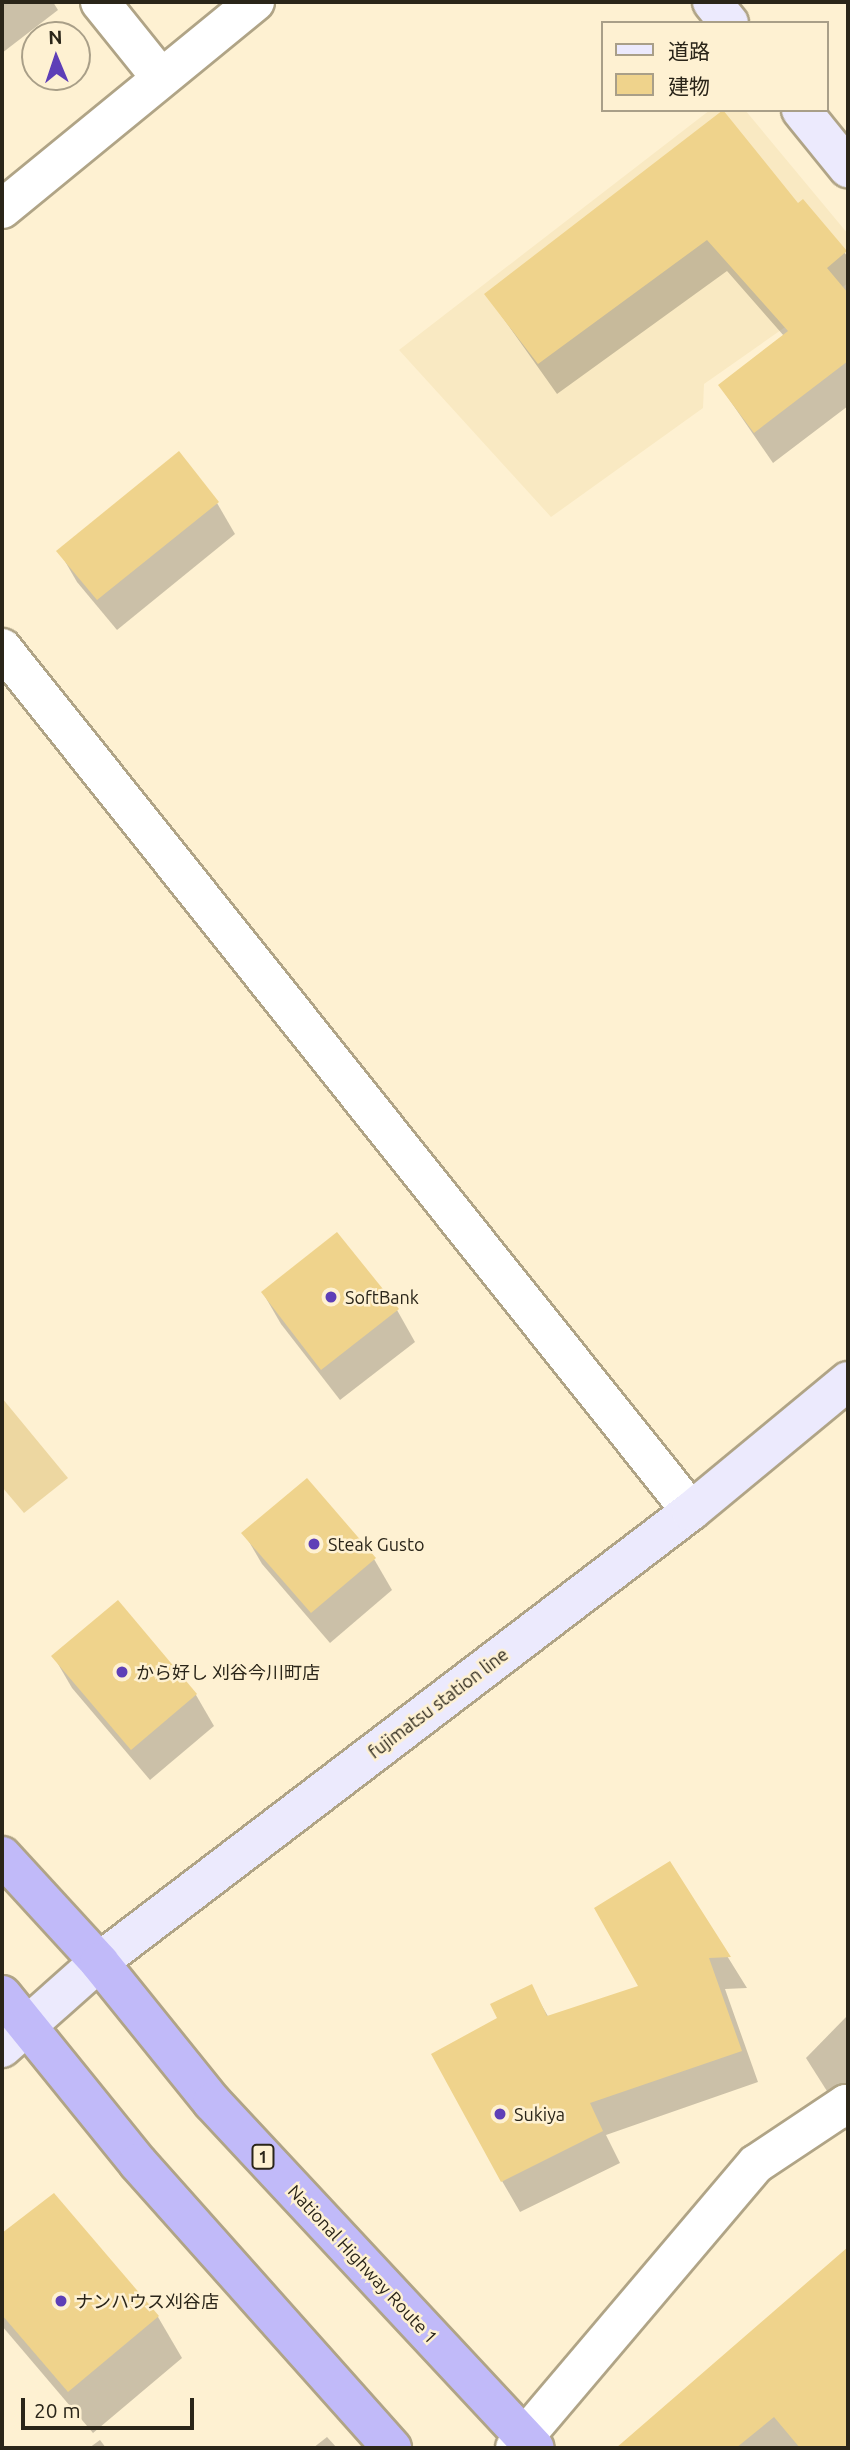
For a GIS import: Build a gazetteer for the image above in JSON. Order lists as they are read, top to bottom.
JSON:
{
  "streets": {
    "highway": ["1", "National Highway Route 1"],
    "main road": ["fujimatsu station line"]
  },
  "crossings": [
    ["fujimatsu station line", "National Highway Route 1"]
  ],
  "places": [
    "SoftBank",
    "Steak Gusto",
    "から好し 刈谷今川町店",
    "Sukiya",
    "ナンハウス刈谷店"
  ],
  "legend": ["道路", "建物"],
  "scale_bar": "20 m",
  "north": "top"
}
